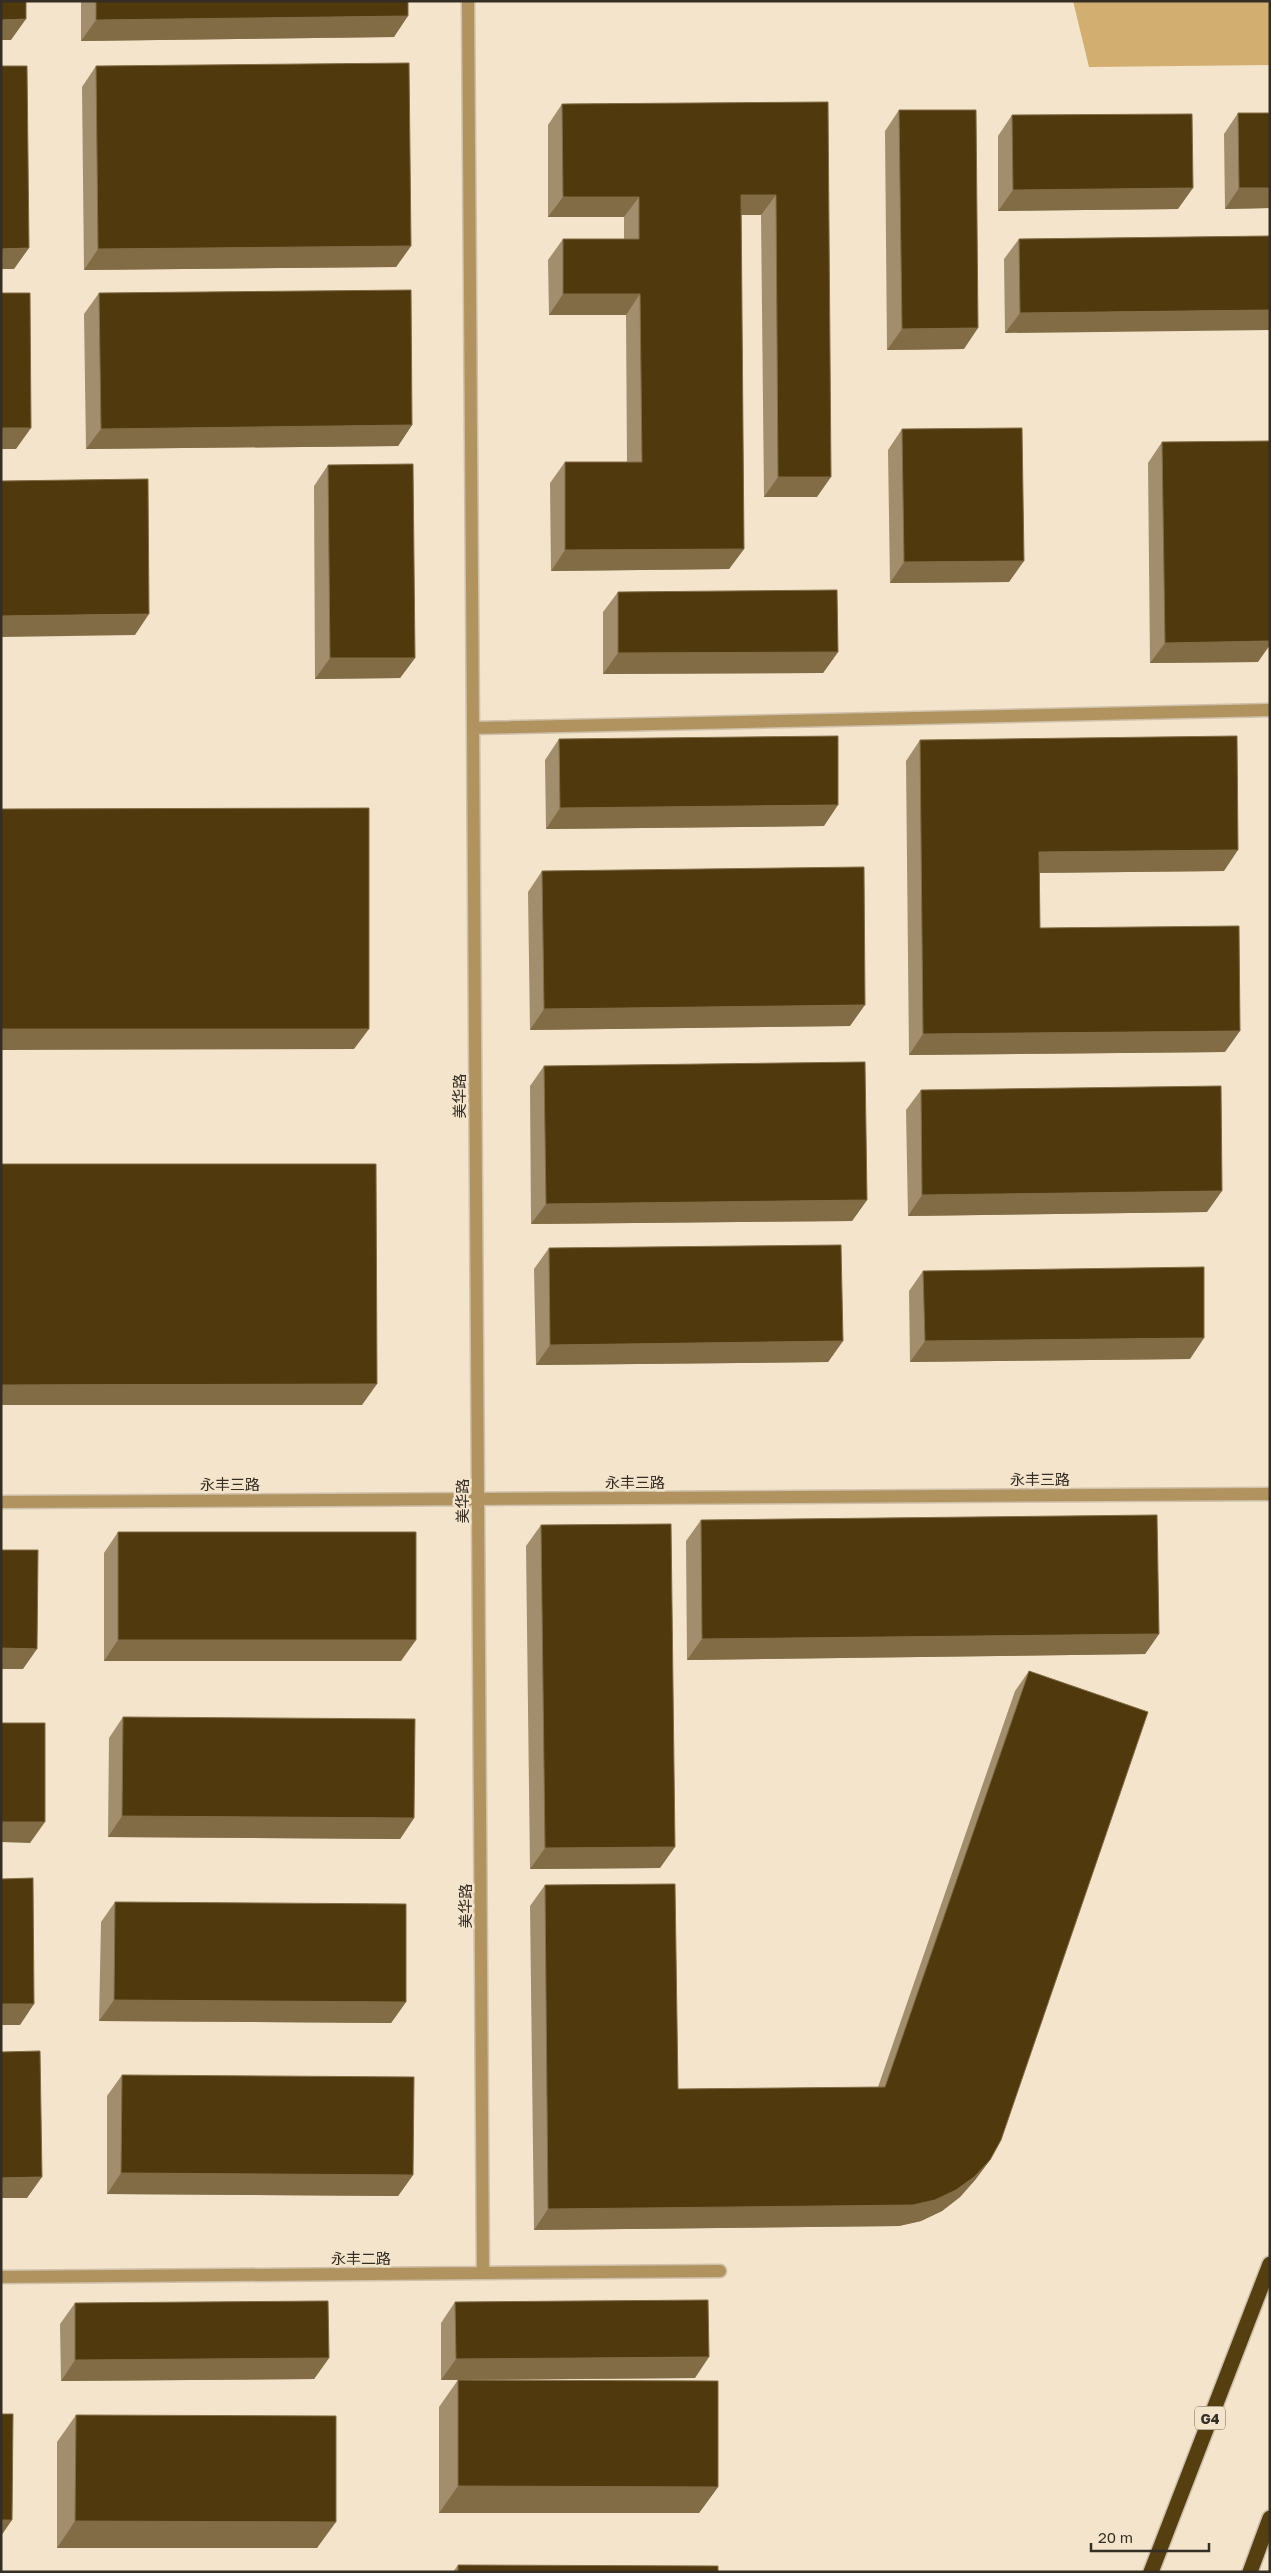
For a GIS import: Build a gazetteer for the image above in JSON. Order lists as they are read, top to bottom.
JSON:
{
  "streets": {
    "highway": ["G4"],
    "street": ["美华路", "永丰三路", "永丰二路"]
  },
  "crossings": [
    ["美华路", "永丰三路"],
    ["美华路", "永丰二路"]
  ],
  "scale_bar": "20 m"
}
